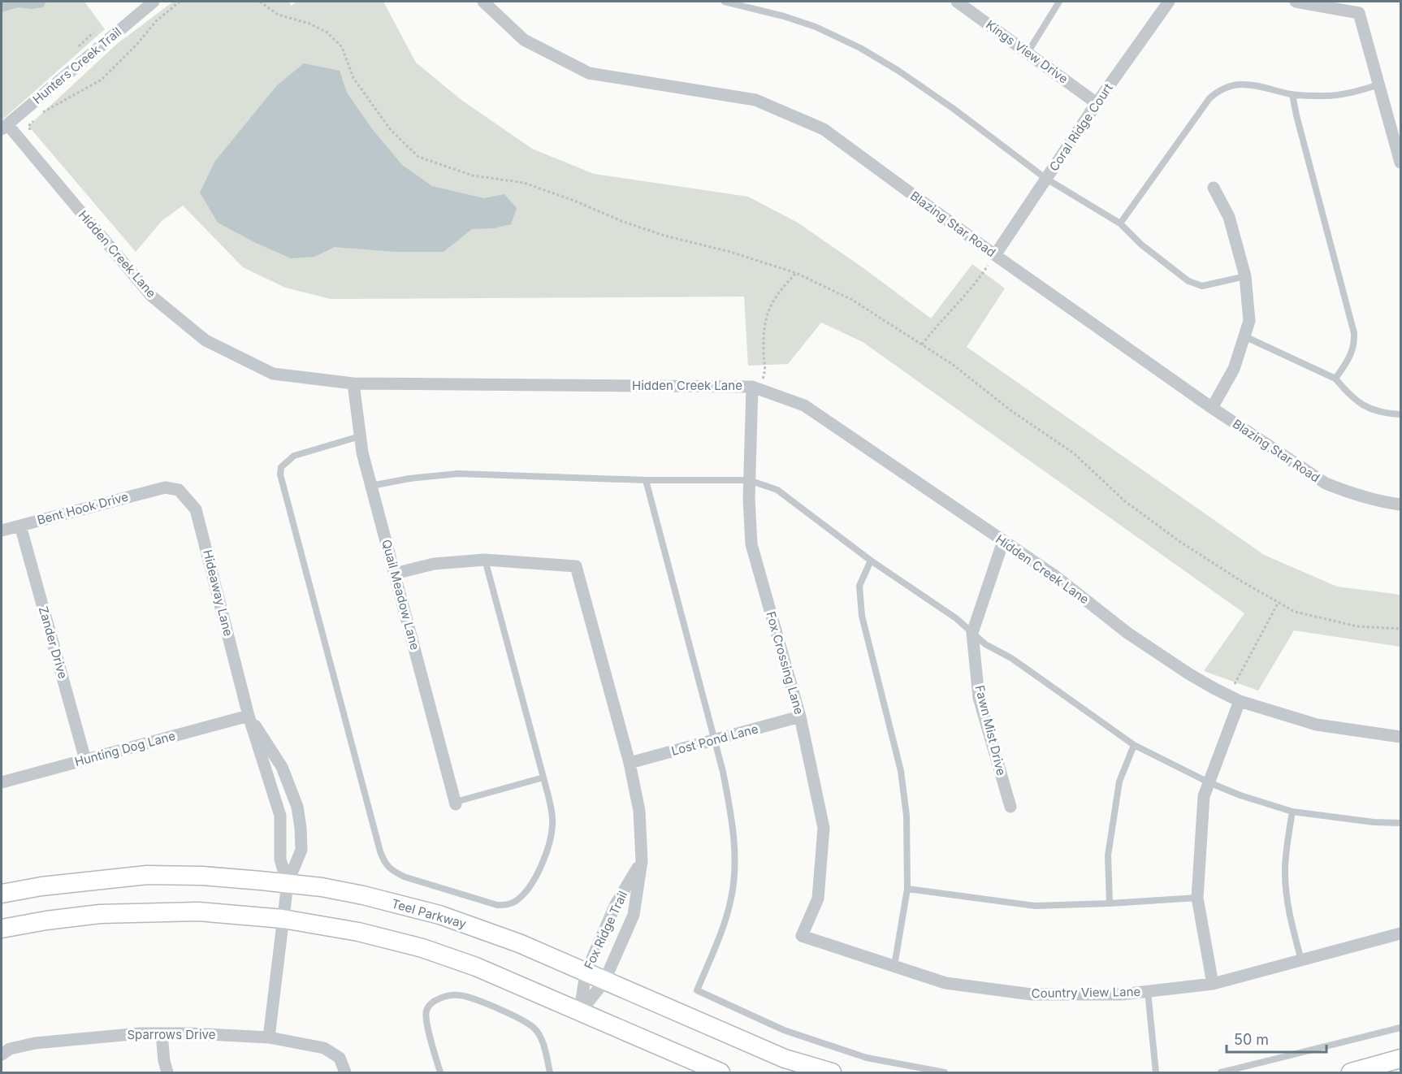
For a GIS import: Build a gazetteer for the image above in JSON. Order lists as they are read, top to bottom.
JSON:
{
  "streets": {
    "main road": ["Teel Parkway"],
    "street": [
      "Kings View Drive",
      "Hunters Creek Trail",
      "Coral Ridge Court",
      "Blazing Star Road",
      "Hidden Creek Lane",
      "Bent Hook Drive",
      "Hideaway Lane",
      "Quail Meadow Lane",
      "Zander Drive",
      "Fox Crossing Lane",
      "Fawn Mist Drive",
      "Lost Pond Lane",
      "Hunting Dog Lane",
      "Fox Ridge Trail",
      "Country View Lane",
      "Sparrows Drive"
    ]
  },
  "crossings": [
    ["Kings View Drive", "Coral Ridge Court"],
    ["Hunters Creek Trail", "Hidden Creek Lane"],
    ["Coral Ridge Court", "Blazing Star Road"],
    ["Hidden Creek Lane", "Quail Meadow Lane"],
    ["Hidden Creek Lane", "Fox Crossing Lane"],
    ["Hidden Creek Lane", "Fawn Mist Drive"],
    ["Bent Hook Drive", "Hideaway Lane"],
    ["Bent Hook Drive", "Zander Drive"],
    ["Hideaway Lane", "Hunting Dog Lane"],
    ["Hideaway Lane", "Teel Parkway"],
    ["Hideaway Lane", "Sparrows Drive"],
    ["Zander Drive", "Hunting Dog Lane"],
    ["Fox Crossing Lane", "Lost Pond Lane"],
    ["Fox Crossing Lane", "Country View Lane"],
    ["Lost Pond Lane", "Fox Ridge Trail"],
    ["Teel Parkway", "Fox Ridge Trail"]
  ],
  "scale_bar": "50 m"
}
